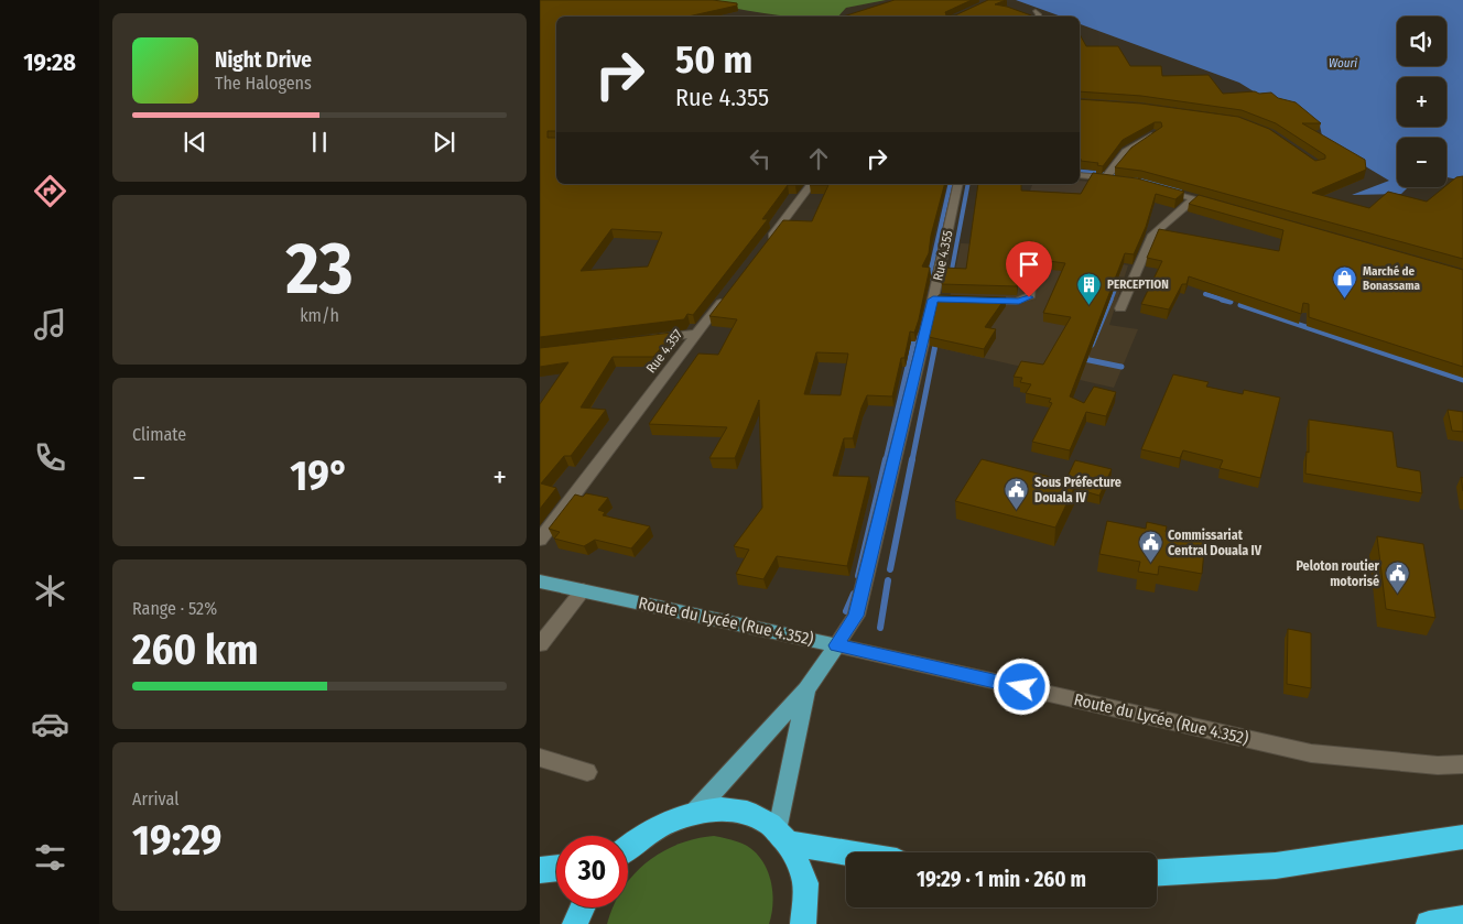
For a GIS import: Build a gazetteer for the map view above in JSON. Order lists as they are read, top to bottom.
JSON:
{
  "streets": {
    "main road": ["Route du Lycée (Rue 4.352)"],
    "street": ["Rue 4.355", "Rue 4.357"]
  },
  "crossings": [
    ["Rue 4.355", "Route du Lycée (Rue 4.352)"]
  ],
  "water": ["Wouri"],
  "places": {
    "shop": ["Marché de Bonassama"],
    "building": ["PERCEPTION"],
    "public building": ["Sous Préfecture Douala IV", "Commissariat Central Douala IV", "Peloton routier motorisé"]
  },
  "page": {
    "tabs": "19:28",
    "map_buttons": ["+", "−"],
    "turn": ["50 m", "Rue 4.355"],
    "song": ["Night Drive", "The Halogens"],
    "tile": [
      ["23", "km/h"],
      "Climate",
      ["Range · 52%", "260 km"],
      ["Arrival", "19:29"]
    ],
    "heat": ["−", "19°", "+"],
    "limit": "30",
    "trip": "19:29 · 1 min · 260 m"
  }
}
